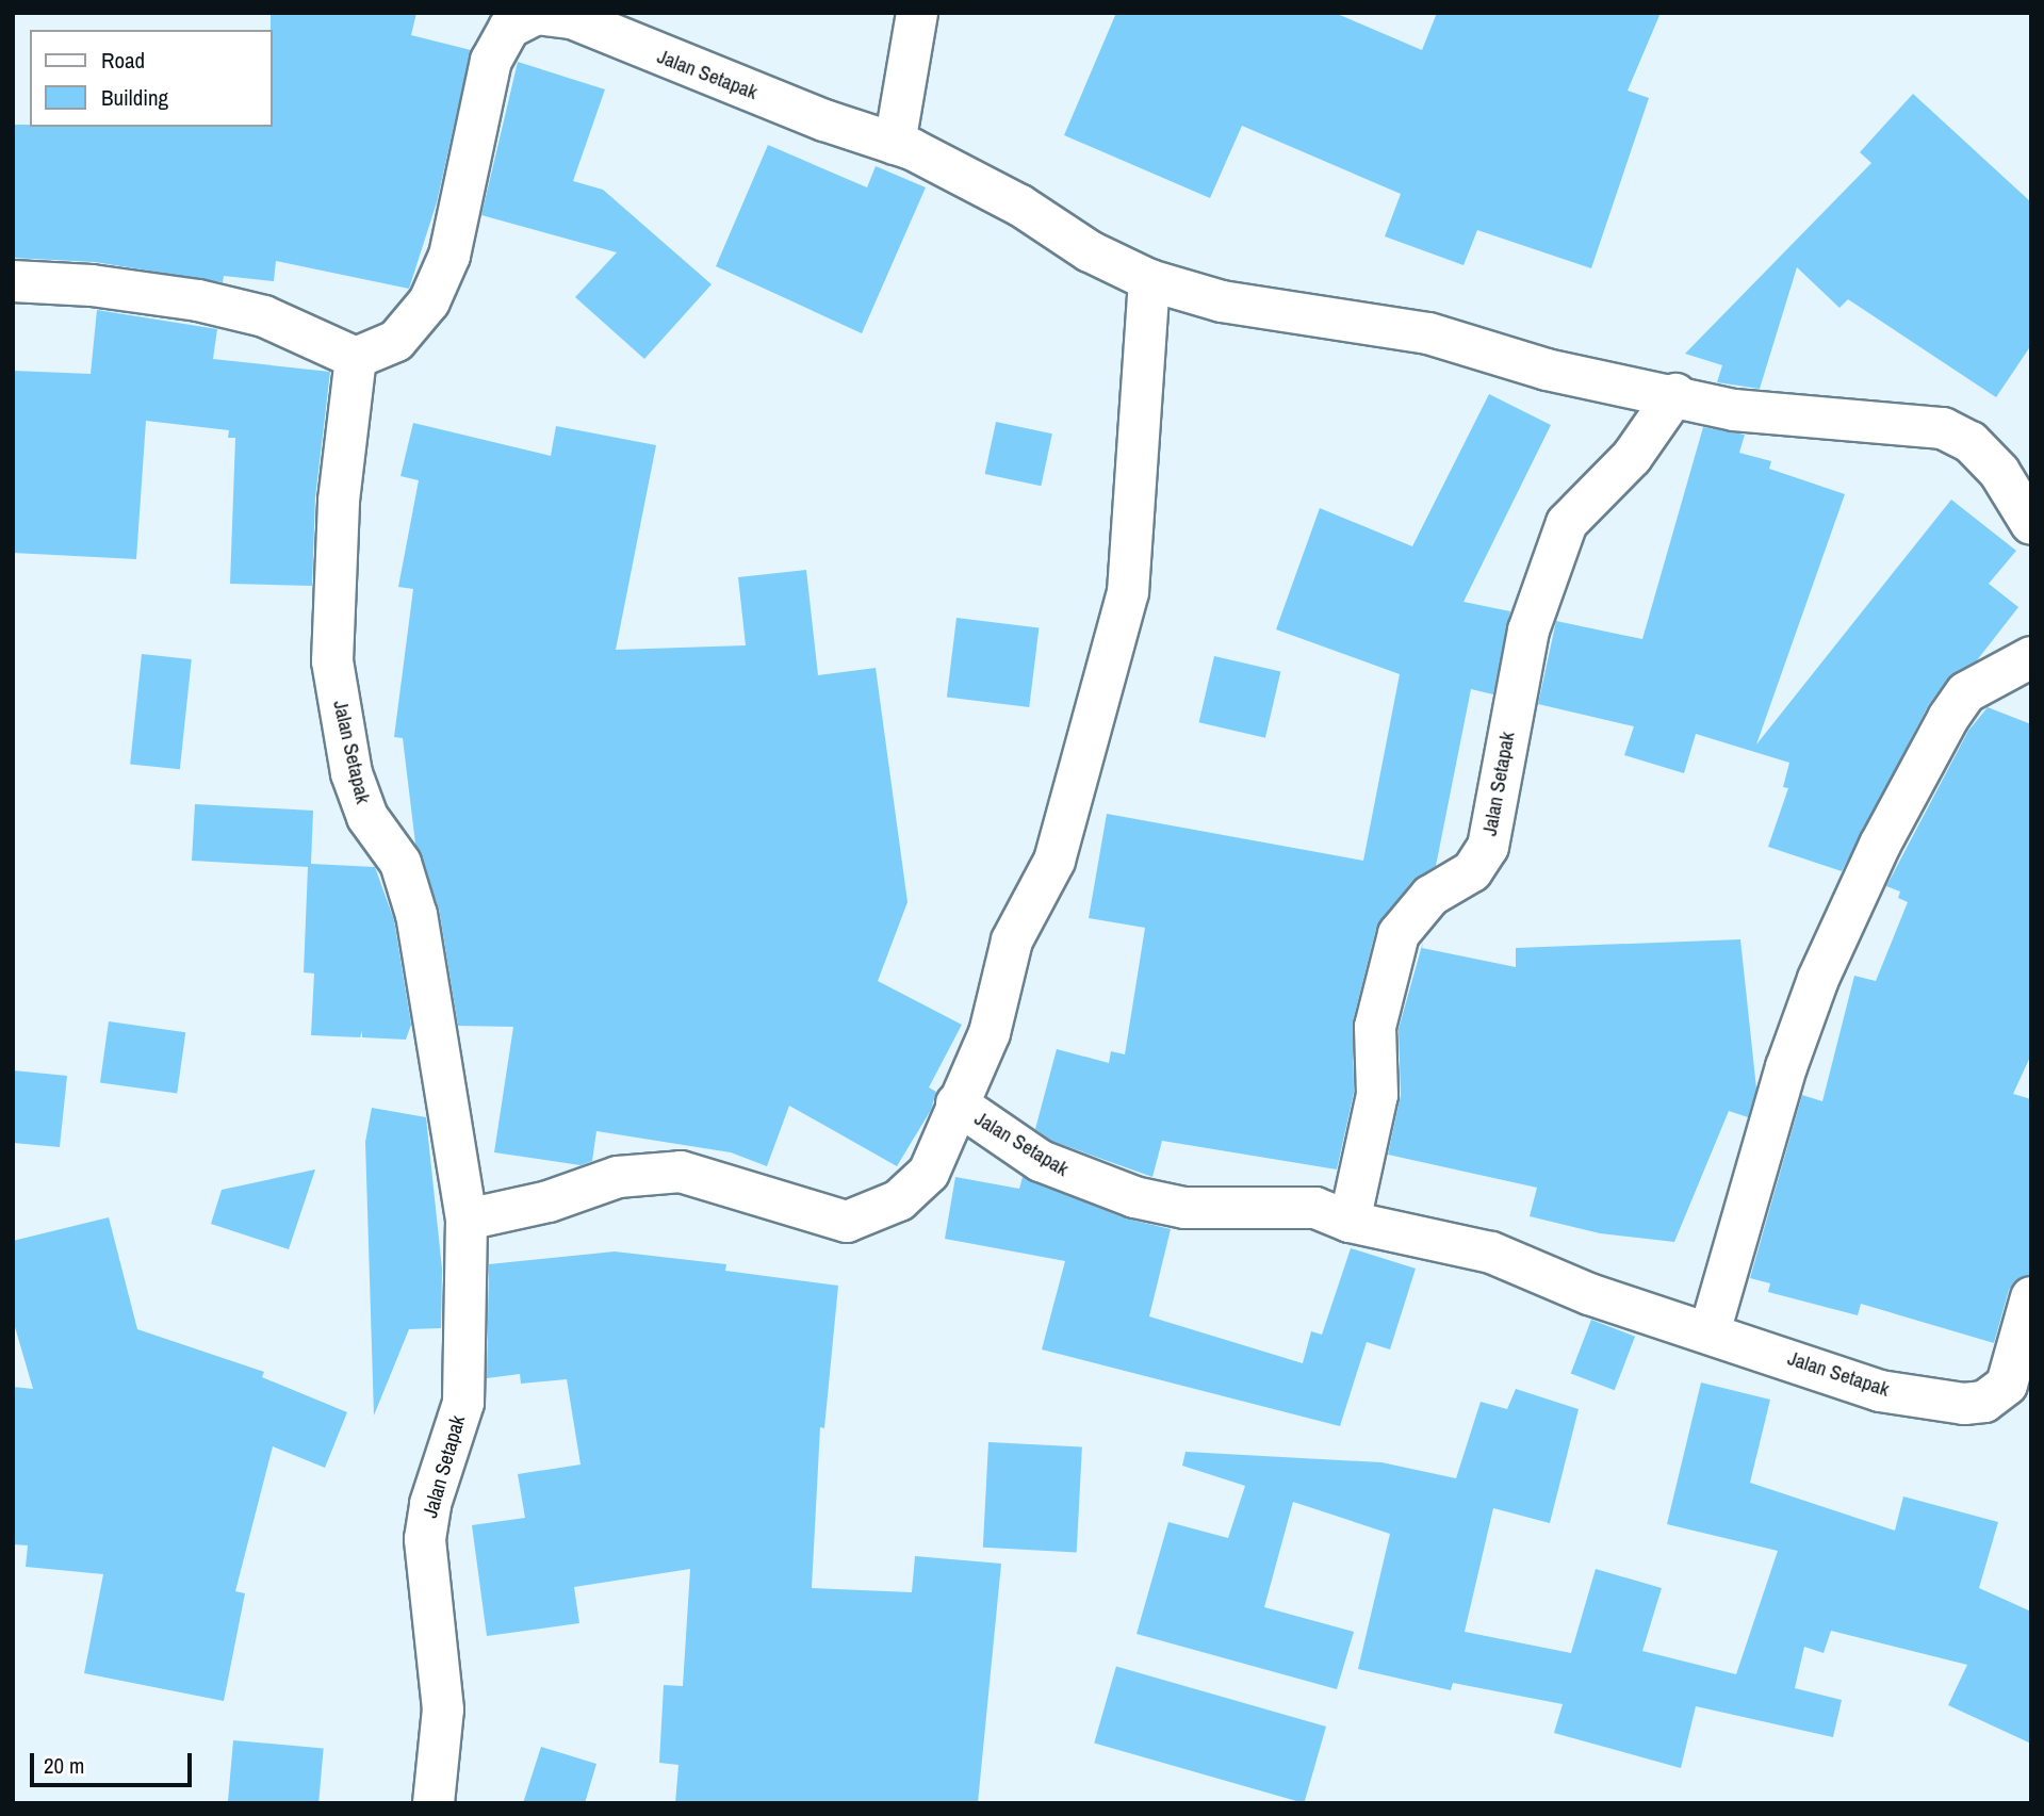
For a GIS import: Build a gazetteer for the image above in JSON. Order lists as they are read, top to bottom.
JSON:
{
  "streets": {
    "street": ["Jalan Setapak"]
  },
  "legend": ["Road", "Building"],
  "scale_bar": "20 m"
}
